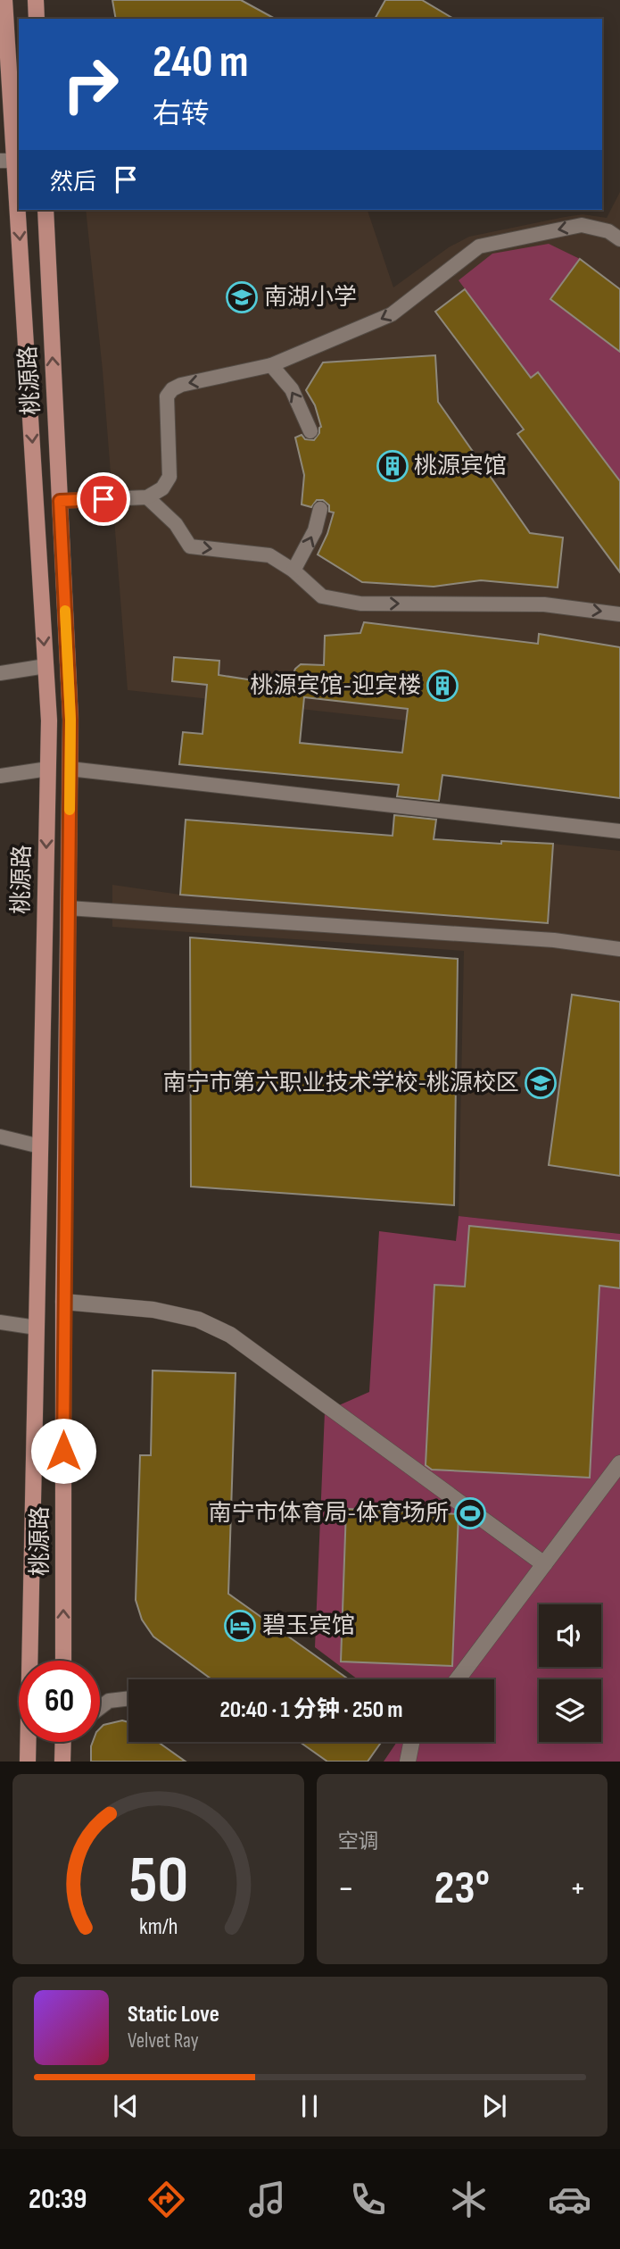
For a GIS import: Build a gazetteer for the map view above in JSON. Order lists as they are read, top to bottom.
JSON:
{
  "streets": {
    "main road": ["桃源路"]
  },
  "places": {
    "school or university": ["南湖小学", "南宁市第六职业技术学校-桃源校区"],
    "building": ["桃源宾馆", "桃源宾馆-迎宾楼"],
    "sports": ["南宁市体育局-体育场所"],
    "hotel": ["碧玉宾馆"]
  },
  "page": {
    "turn": ["240 m", "右转"],
    "then": "然后",
    "limit": "60",
    "trip": "20:40 · 1 分钟 · 250 m",
    "tile": "空调",
    "heat": ["−", "23°", "+"],
    "song": ["Static Love", "Velvet Ray"],
    "tabs": "20:39",
    "gauge": ["50", "km/h"]
  }
}
